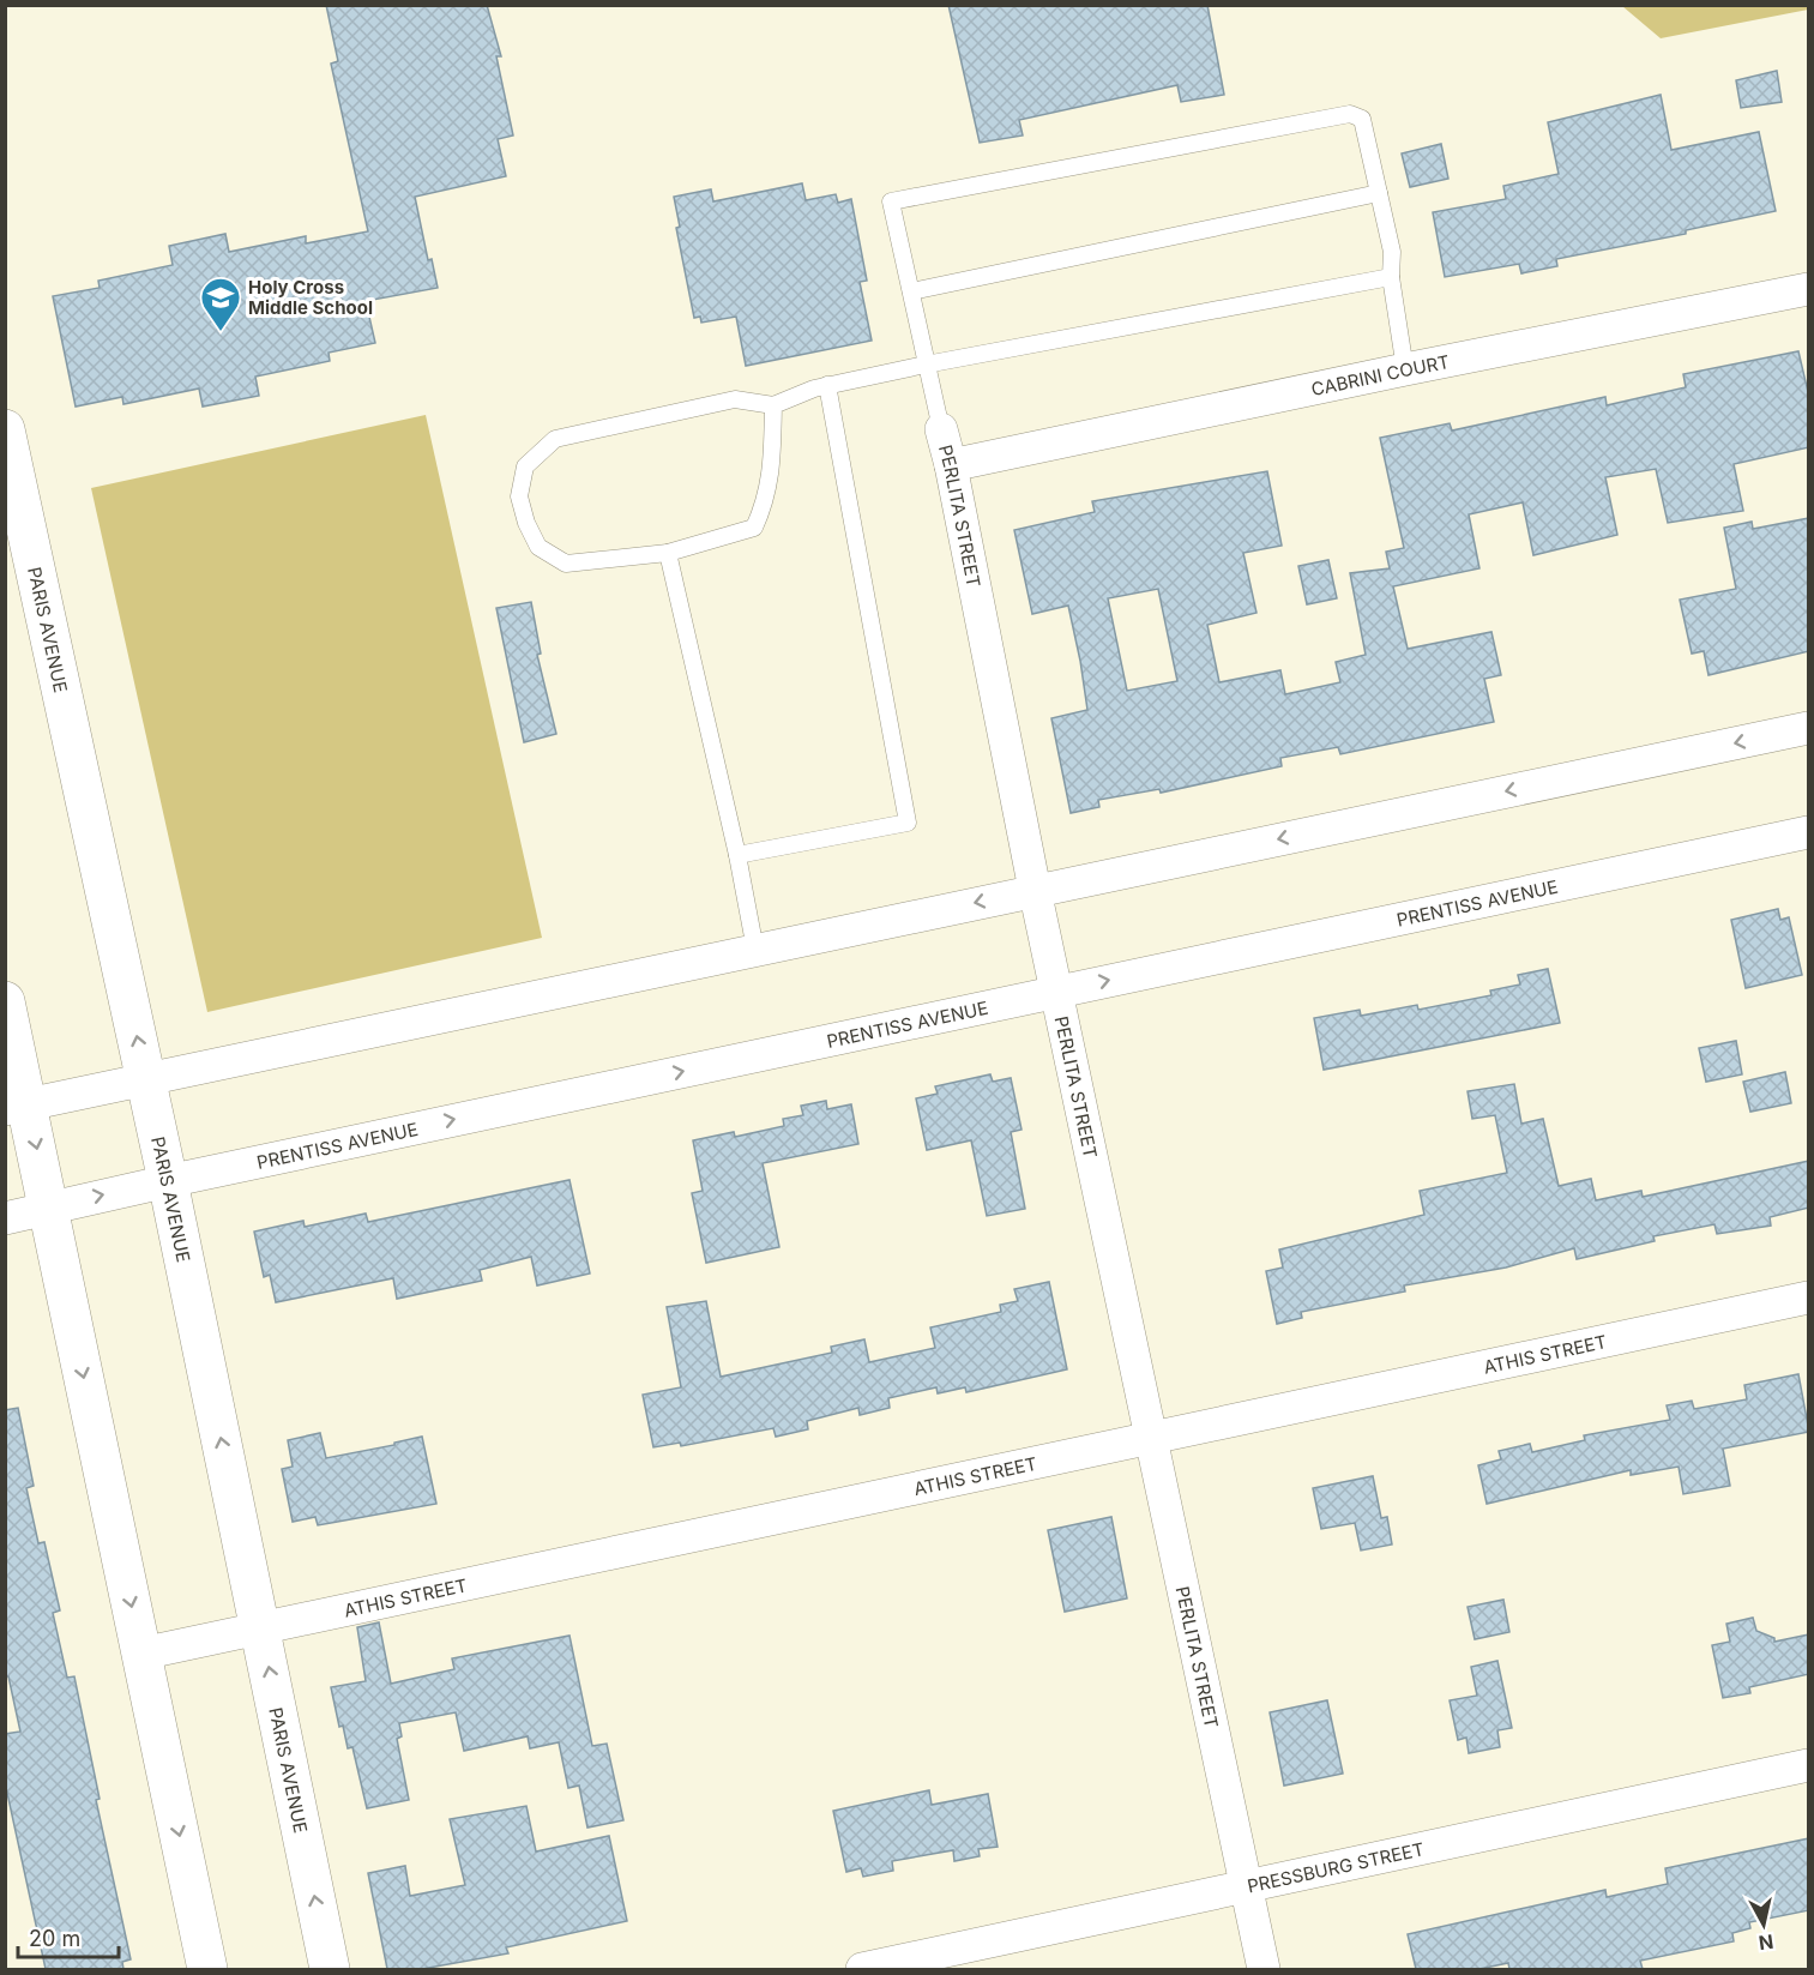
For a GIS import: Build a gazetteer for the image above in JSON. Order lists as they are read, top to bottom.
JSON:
{
  "streets": {
    "street": [
      "CABRINI COURT",
      "PERLITA STREET",
      "PARIS AVENUE",
      "PRENTISS AVENUE",
      "ATHIS STREET",
      "PRESSBURG STREET"
    ]
  },
  "crossings": [
    ["CABRINI COURT", "PERLITA STREET"],
    ["PERLITA STREET", "PRENTISS AVENUE"],
    ["PERLITA STREET", "ATHIS STREET"],
    ["PERLITA STREET", "PRESSBURG STREET"],
    ["PARIS AVENUE", "PRENTISS AVENUE"],
    ["PARIS AVENUE", "ATHIS STREET"]
  ],
  "places": {
    "school or university": ["Holy Cross Middle School"]
  },
  "scale_bar": "20 m",
  "north": "bottom"
}
